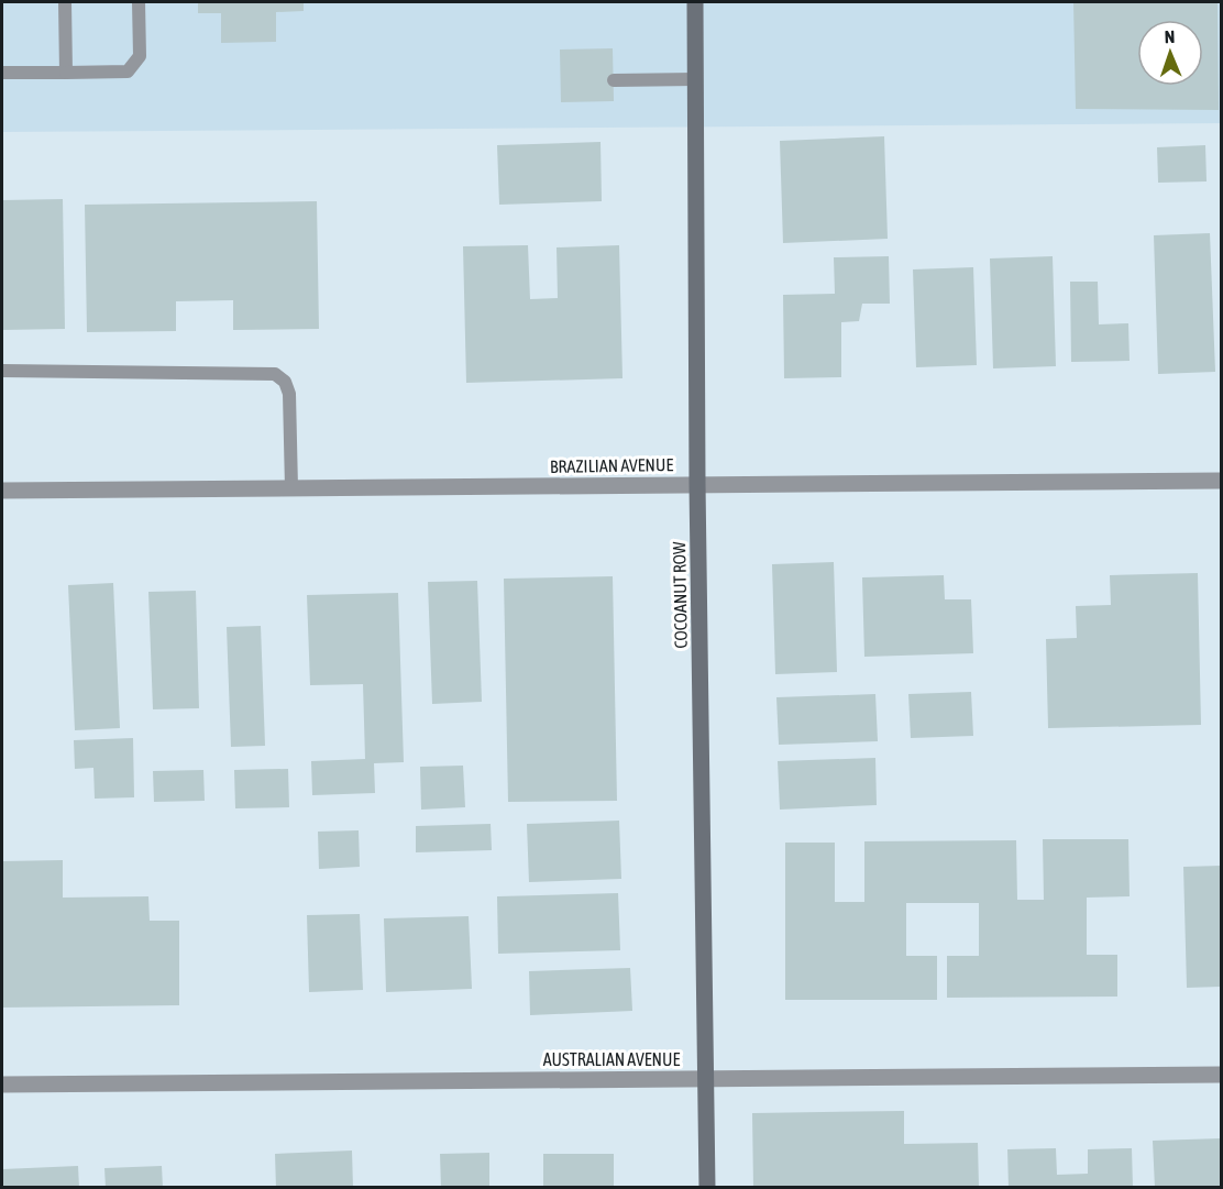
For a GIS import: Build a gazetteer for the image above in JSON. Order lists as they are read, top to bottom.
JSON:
{
  "streets": {
    "street": ["BRAZILIAN AVENUE", "COCOANUT ROW", "AUSTRALIAN AVENUE"]
  },
  "crossings": [
    ["BRAZILIAN AVENUE", "COCOANUT ROW"],
    ["COCOANUT ROW", "AUSTRALIAN AVENUE"]
  ],
  "north": "top"
}
